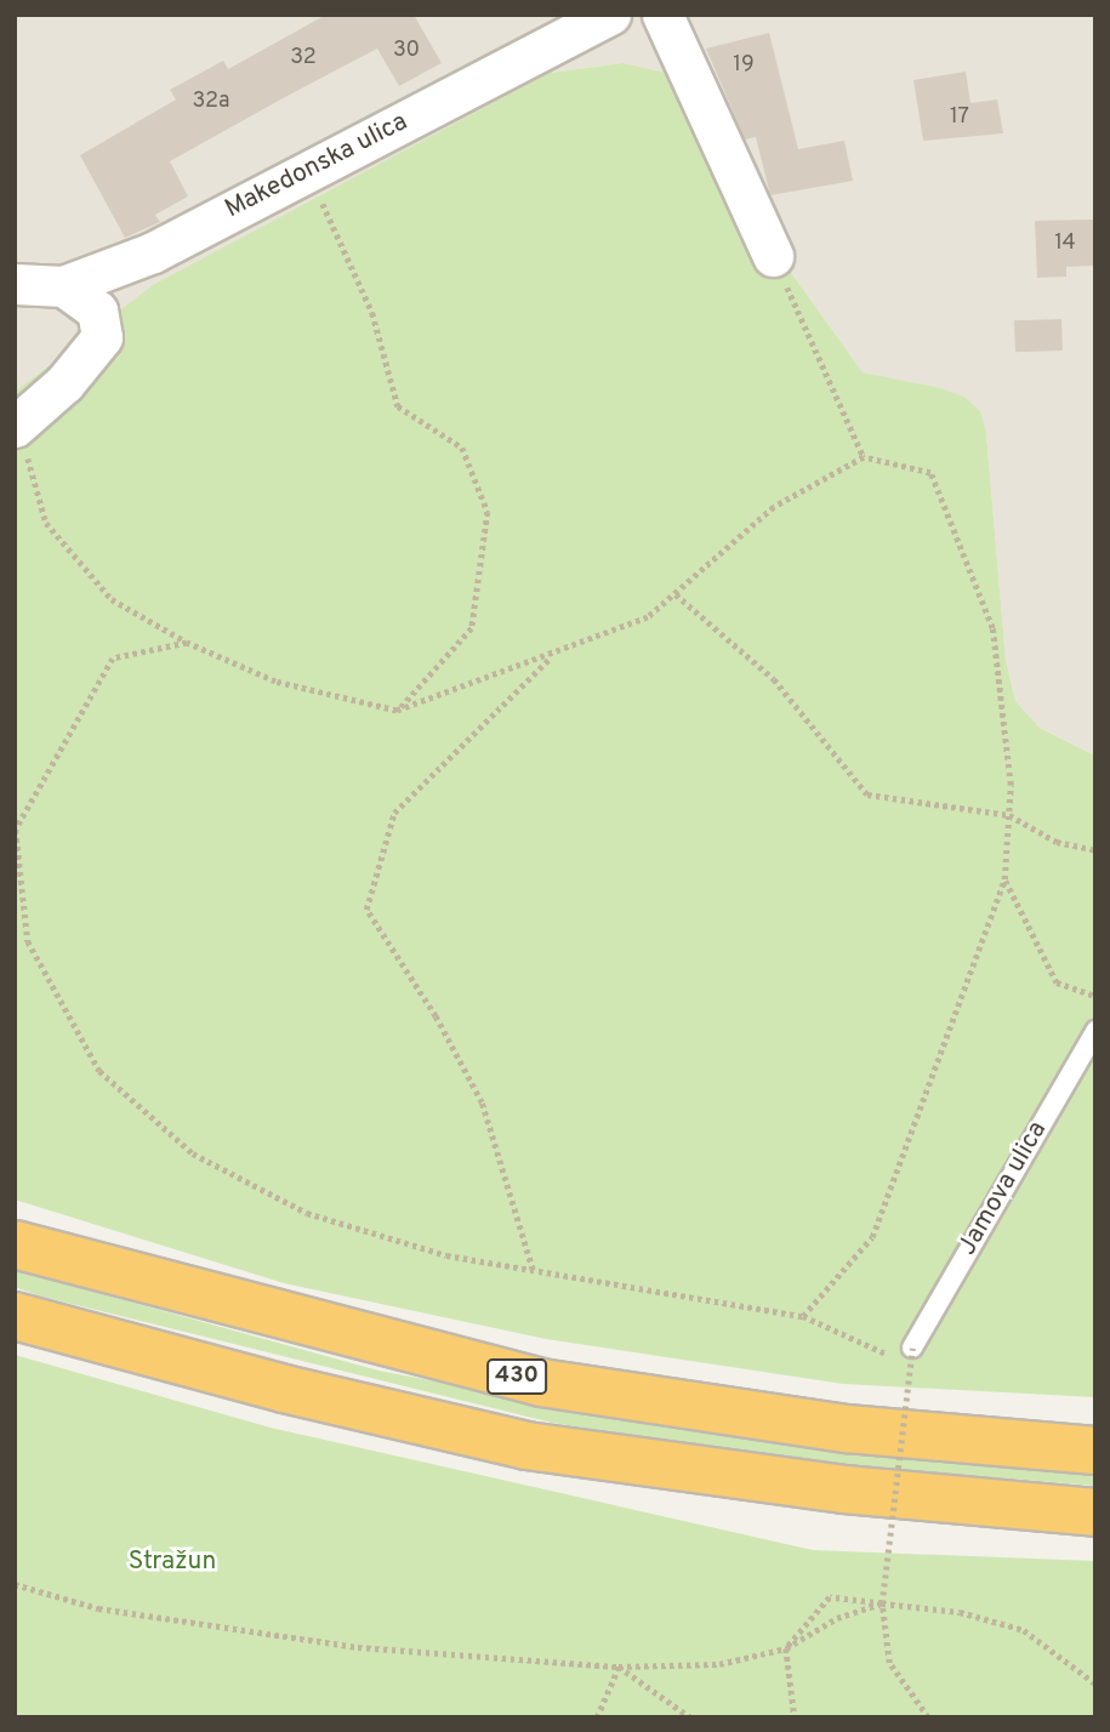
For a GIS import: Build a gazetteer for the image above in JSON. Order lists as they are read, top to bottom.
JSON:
{
  "streets": {
    "highway": ["430"],
    "street": ["Makedonska ulica"],
    "lane": ["Jamova ulica"]
  },
  "parks": ["Stražun"],
  "house_numbers": [
    "30",
    "32",
    "19",
    "32a",
    "17",
    "14"
  ]
}
